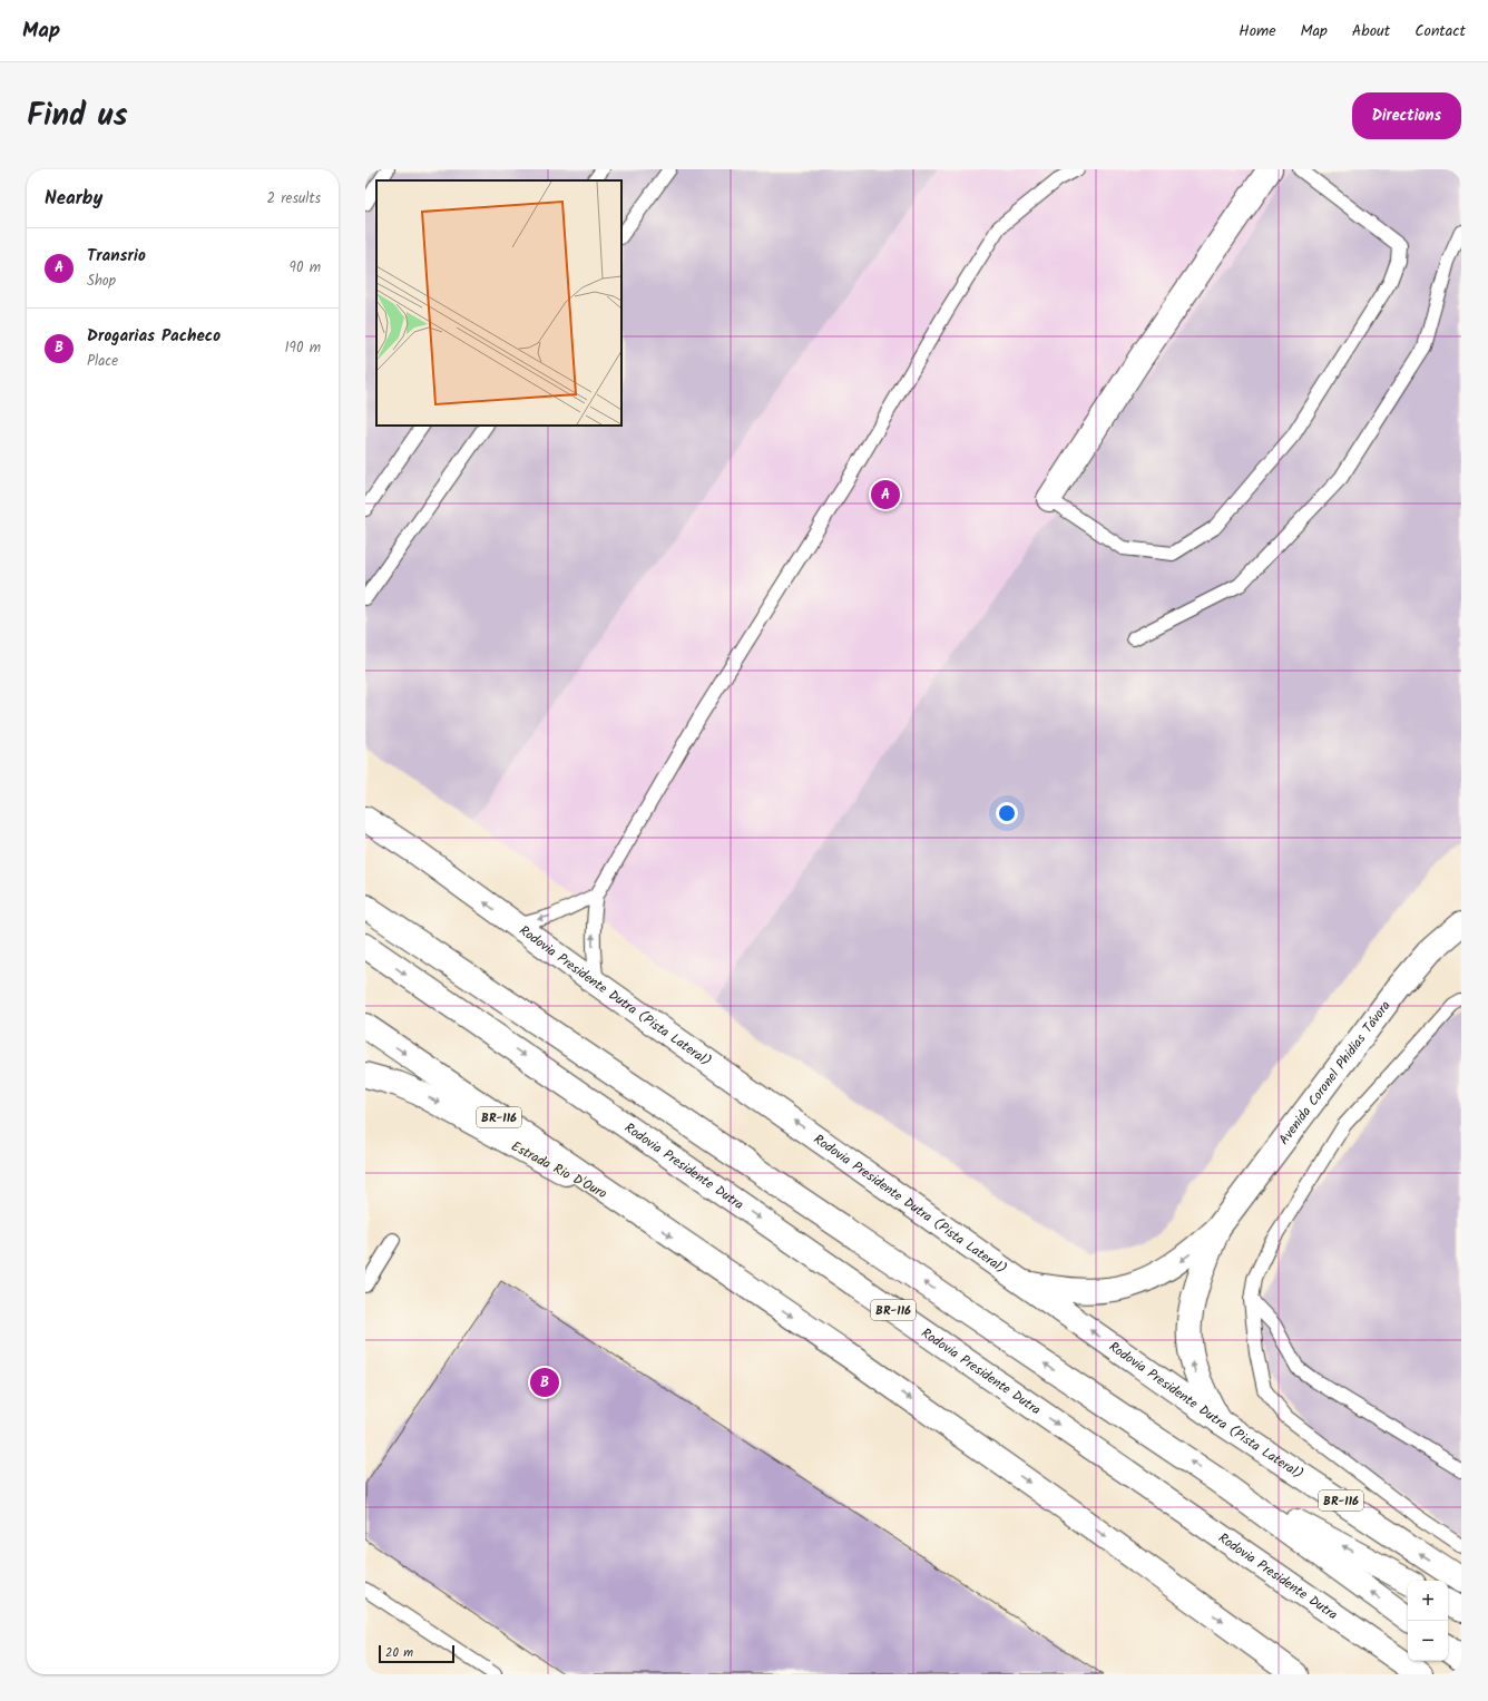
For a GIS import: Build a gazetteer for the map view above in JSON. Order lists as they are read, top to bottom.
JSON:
{
  "streets": {
    "main road": [
      "Rodovia Presidente Dutra (Pista Lateral)",
      "Avenida Coronel Phidias Távora",
      "BR-116",
      "Rodovia Presidente Dutra",
      "Estrada Rio D'Ouro"
    ]
  },
  "crossings": [
    ["Rodovia Presidente Dutra (Pista Lateral)", "Avenida Coronel Phidias Távora"],
    ["BR-116", "Estrada Rio D'Ouro"]
  ],
  "scale_bar": "20 m",
  "page": {
    "header": "Map",
    "nav": [
      "Home",
      "Map",
      "About",
      "Contact"
    ],
    "title": "Find us",
    "buttons": "Directions",
    "heading": ["Nearby", "2 results"],
    "list": [
      {
        "mark": "A",
        "name": "Transrio",
        "note": "Shop",
        "value": "90 m"
      },
      {
        "mark": "B",
        "name": "Drogarias Pacheco",
        "note": "Place",
        "value": "190 m"
      }
    ],
    "pins": ["A", "B"],
    "map_buttons": ["+", "−"],
    "scale": "20 m"
  }
}
